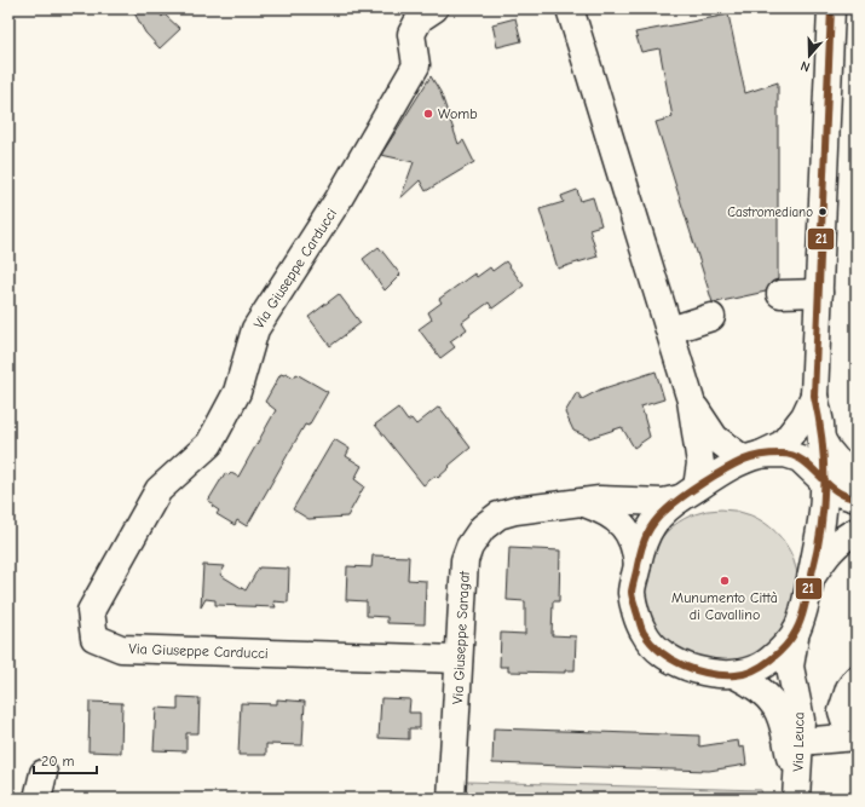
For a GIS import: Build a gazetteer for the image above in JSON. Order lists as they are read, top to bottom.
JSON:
{
  "streets": {
    "street": ["Via Giuseppe Carducci", "Via Giuseppe Saragat", "Via Leuca"]
  },
  "crossings": [
    ["Via Giuseppe Carducci", "Via Giuseppe Saragat"]
  ],
  "places": ["Womb", "Castromediano", "Munumento Città di Cavallino"],
  "lines": ["transit line 21"],
  "scale_bar": "20 m",
  "north": "bottom"
}
